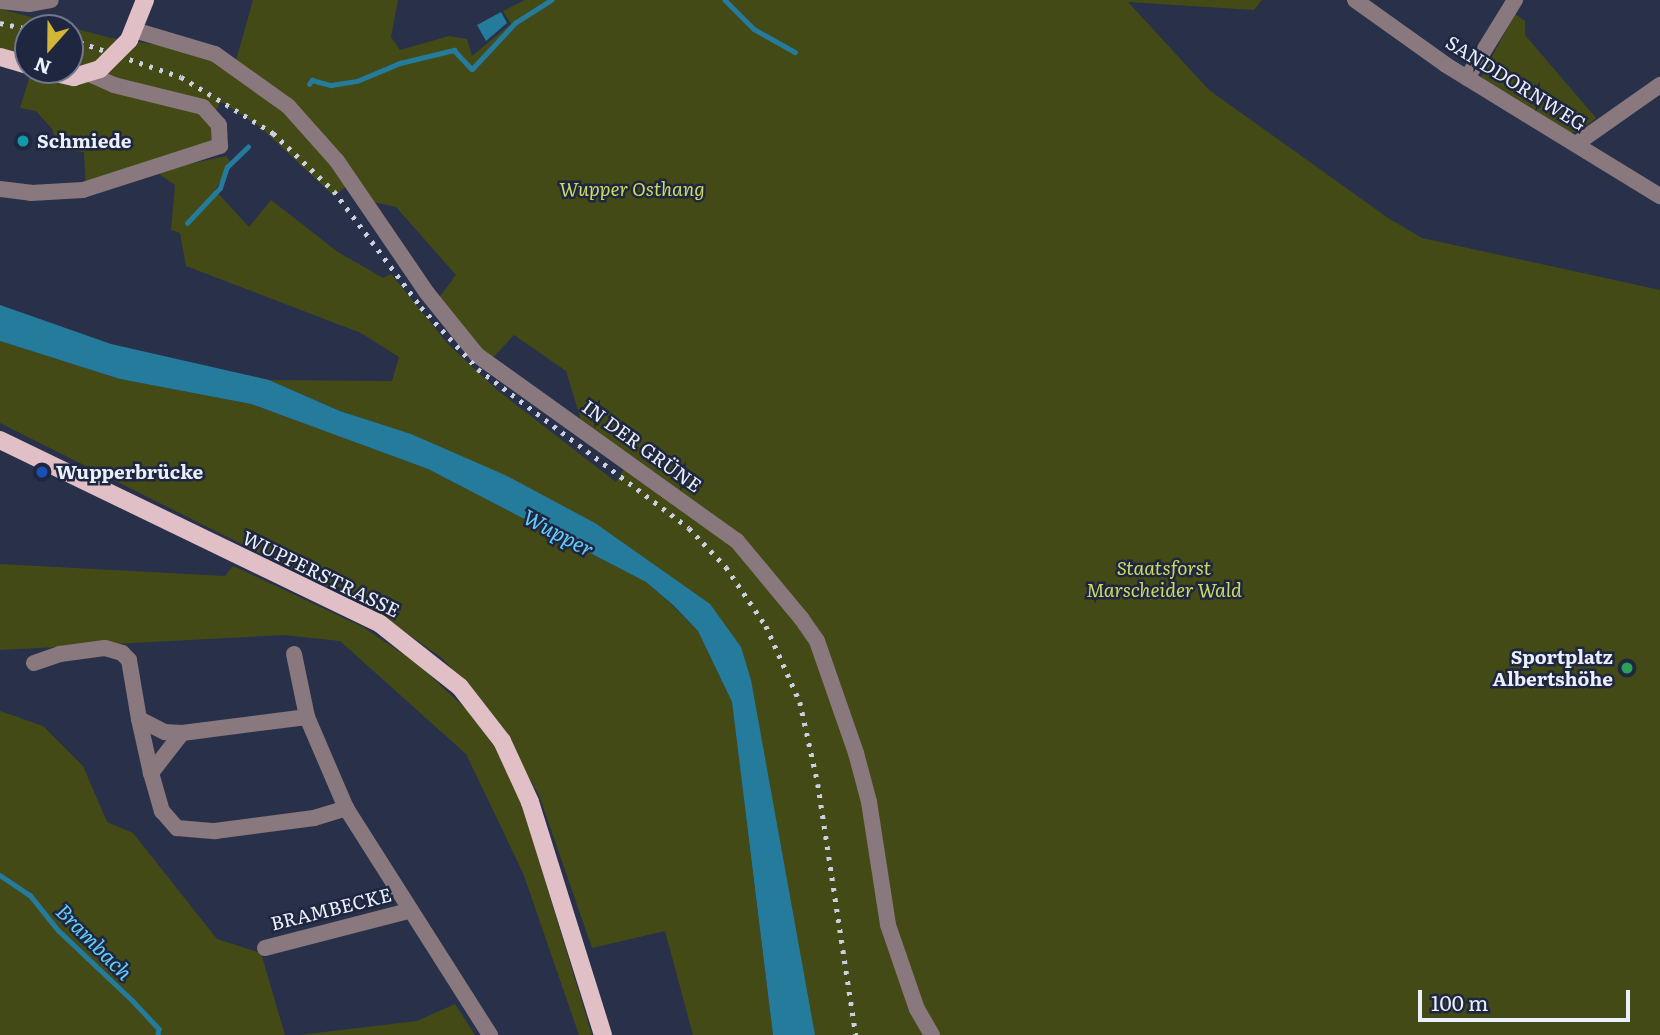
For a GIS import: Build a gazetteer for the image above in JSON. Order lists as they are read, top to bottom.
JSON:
{
  "streets": {
    "main road": ["WUPPERSTRASSE"],
    "street": ["SANDDORNWEG", "IN DER GRÜNE", "BRAMBECKE"]
  },
  "water": ["Wupper", "Brambach"],
  "parks": ["Wupper Osthang", "Staatsforst Marscheider Wald"],
  "places": ["Schmiede", "Wupperbrücke", "Sportplatz Albertshöhe"],
  "scale_bar": "100 m",
  "north": "bottom"
}
